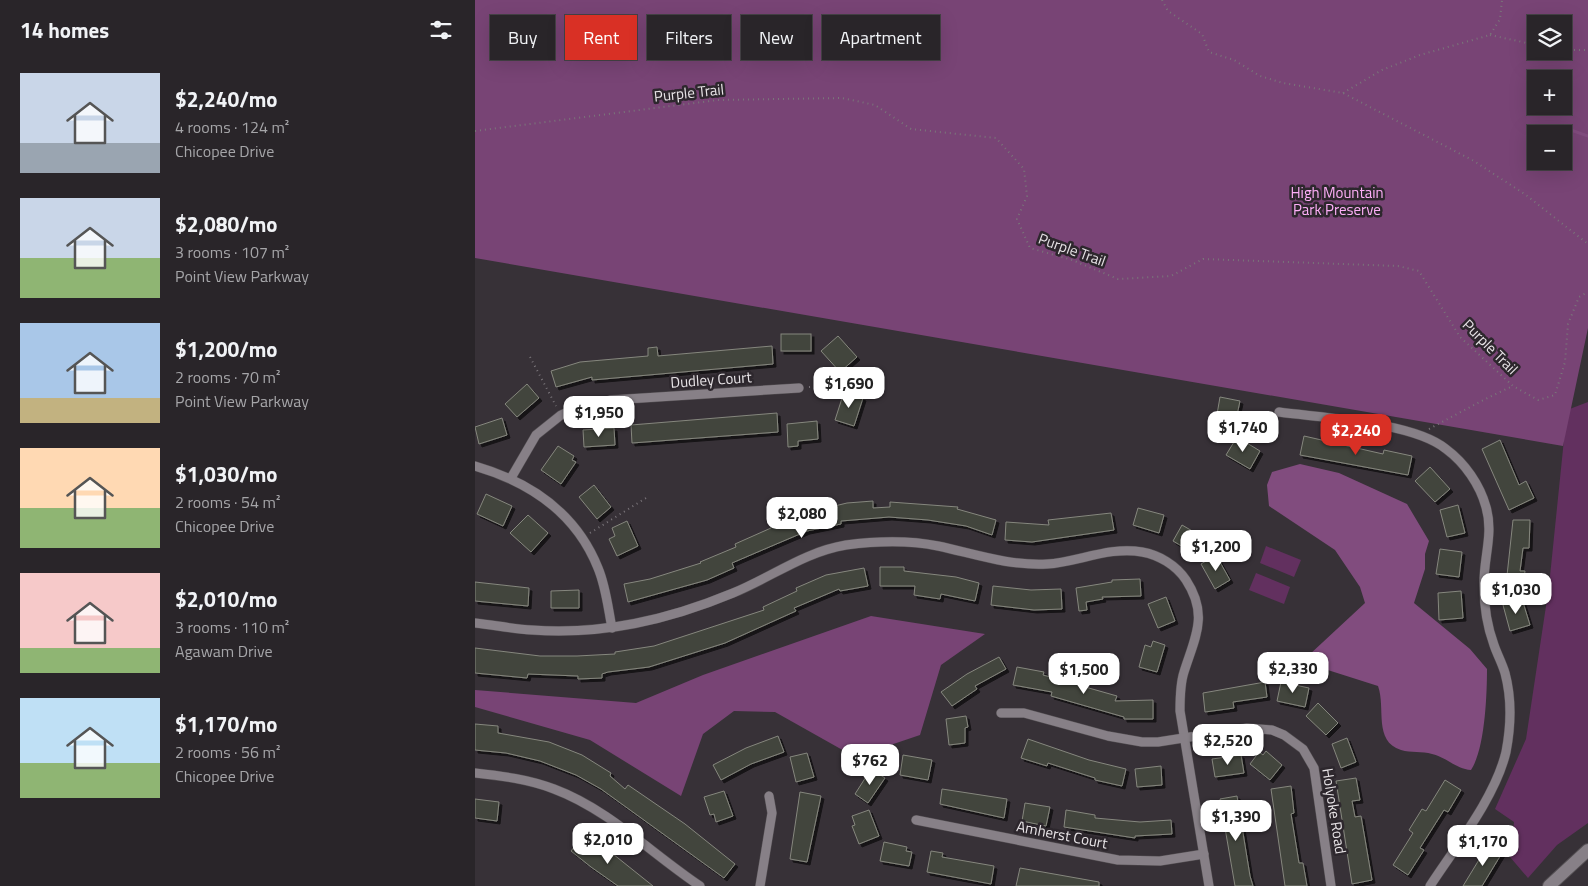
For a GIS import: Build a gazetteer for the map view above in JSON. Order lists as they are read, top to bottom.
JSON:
{
  "streets": {
    "street": ["Dudley Court", "Holyoke Road", "Amherst Court"],
    "path": ["Purple Trail"]
  },
  "parks": ["High Mountain Park Preserve"],
  "page": {
    "heading": "14 homes",
    "map_buttons": ["+", "−"],
    "chip": [
      "Buy",
      "Rent",
      "Filters",
      "New",
      "Apartment"
    ],
    "list": [
      {
        "name": "$2,240/mo",
        "note": "4 rooms · 124 m² · Chicopee Drive"
      },
      {
        "name": "$2,080/mo",
        "note": "3 rooms · 107 m² · Point View Parkway"
      },
      {
        "name": "$1,200/mo",
        "note": "2 rooms · 70 m² · Point View Parkway"
      },
      {
        "name": "$1,030/mo",
        "note": "2 rooms · 54 m² · Chicopee Drive"
      },
      {
        "name": "$2,010/mo",
        "note": "3 rooms · 110 m² · Agawam Drive"
      },
      {
        "name": "$1,170/mo",
        "note": "2 rooms · 56 m² · Chicopee Drive"
      }
    ],
    "price": [
      "$1,690",
      "$1,950",
      "$1,740",
      "$2,240",
      "$2,080",
      "$1,200",
      "$1,030",
      "$2,330",
      "$1,500",
      "$2,520",
      "$762",
      "$1,390",
      "$2,010",
      "$1,170"
    ]
  }
}
